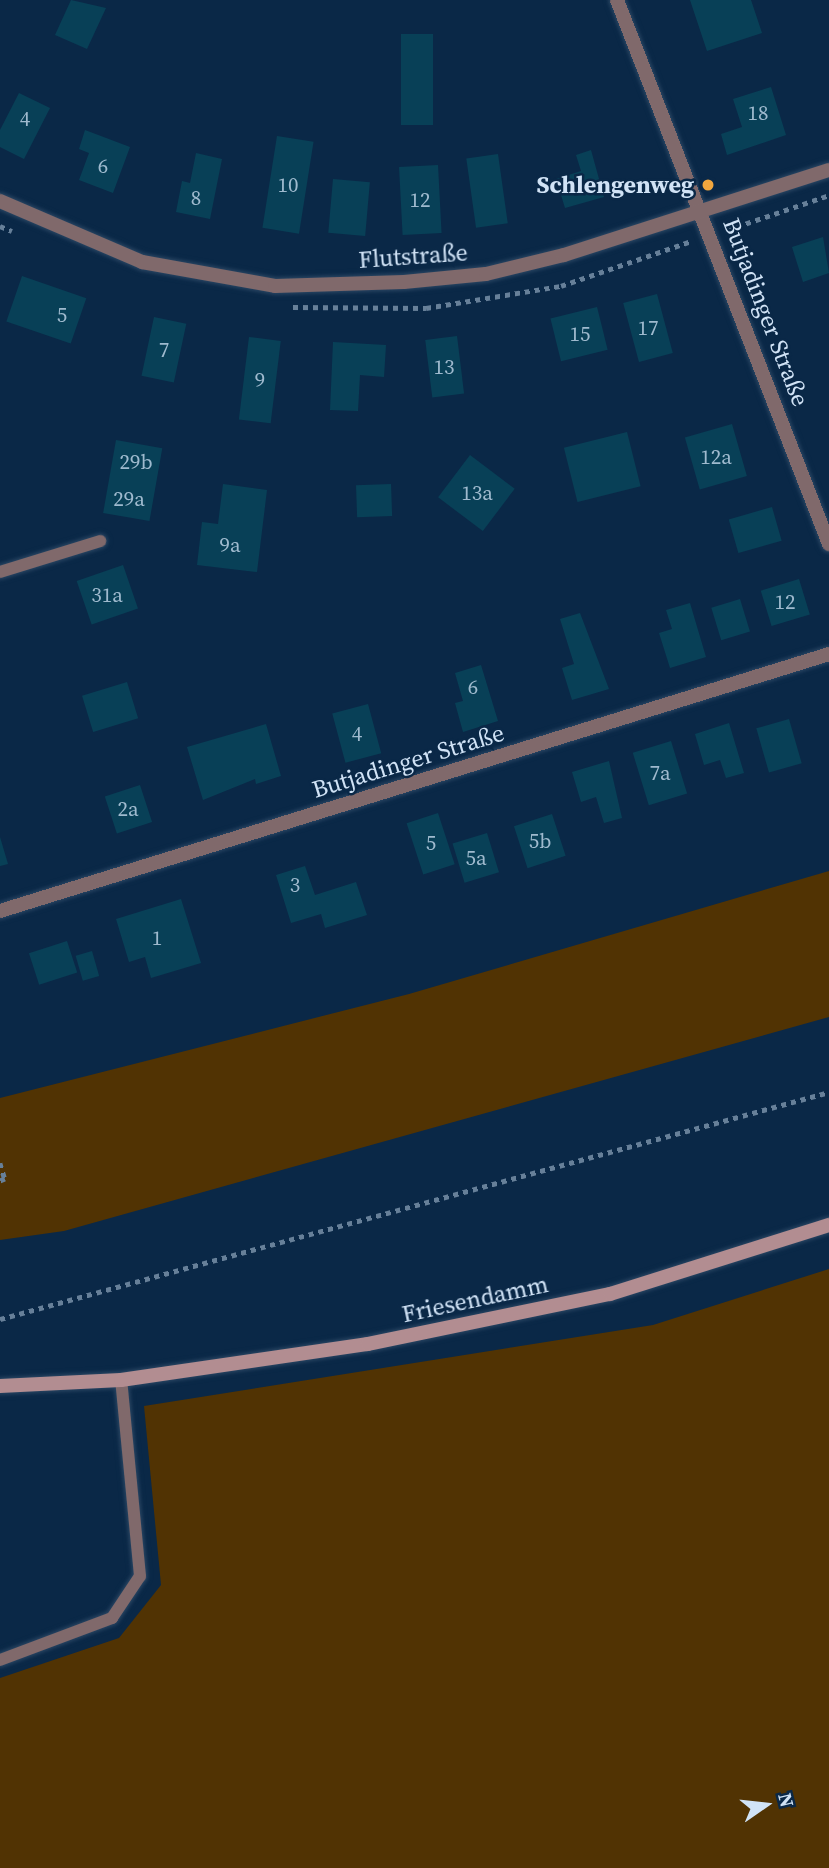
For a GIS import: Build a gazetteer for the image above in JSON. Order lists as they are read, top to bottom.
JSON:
{
  "streets": {
    "main road": ["Friesendamm"],
    "street": ["Flutstraße", "Butjadinger Straße"]
  },
  "crossings": [
    ["Flutstraße", "Butjadinger Straße"]
  ],
  "places": ["Schlengenweg"],
  "house_numbers": [
    "18",
    "4",
    "6",
    "10",
    "8",
    "12",
    "5",
    "17",
    "15",
    "7",
    "13",
    "9",
    "12a",
    "29b",
    "13a",
    "29a",
    "9a",
    "31a",
    "12",
    "6",
    "4",
    "7a",
    "2a",
    "5b",
    "5",
    "5a",
    "3",
    "1"
  ],
  "north": "right"
}
